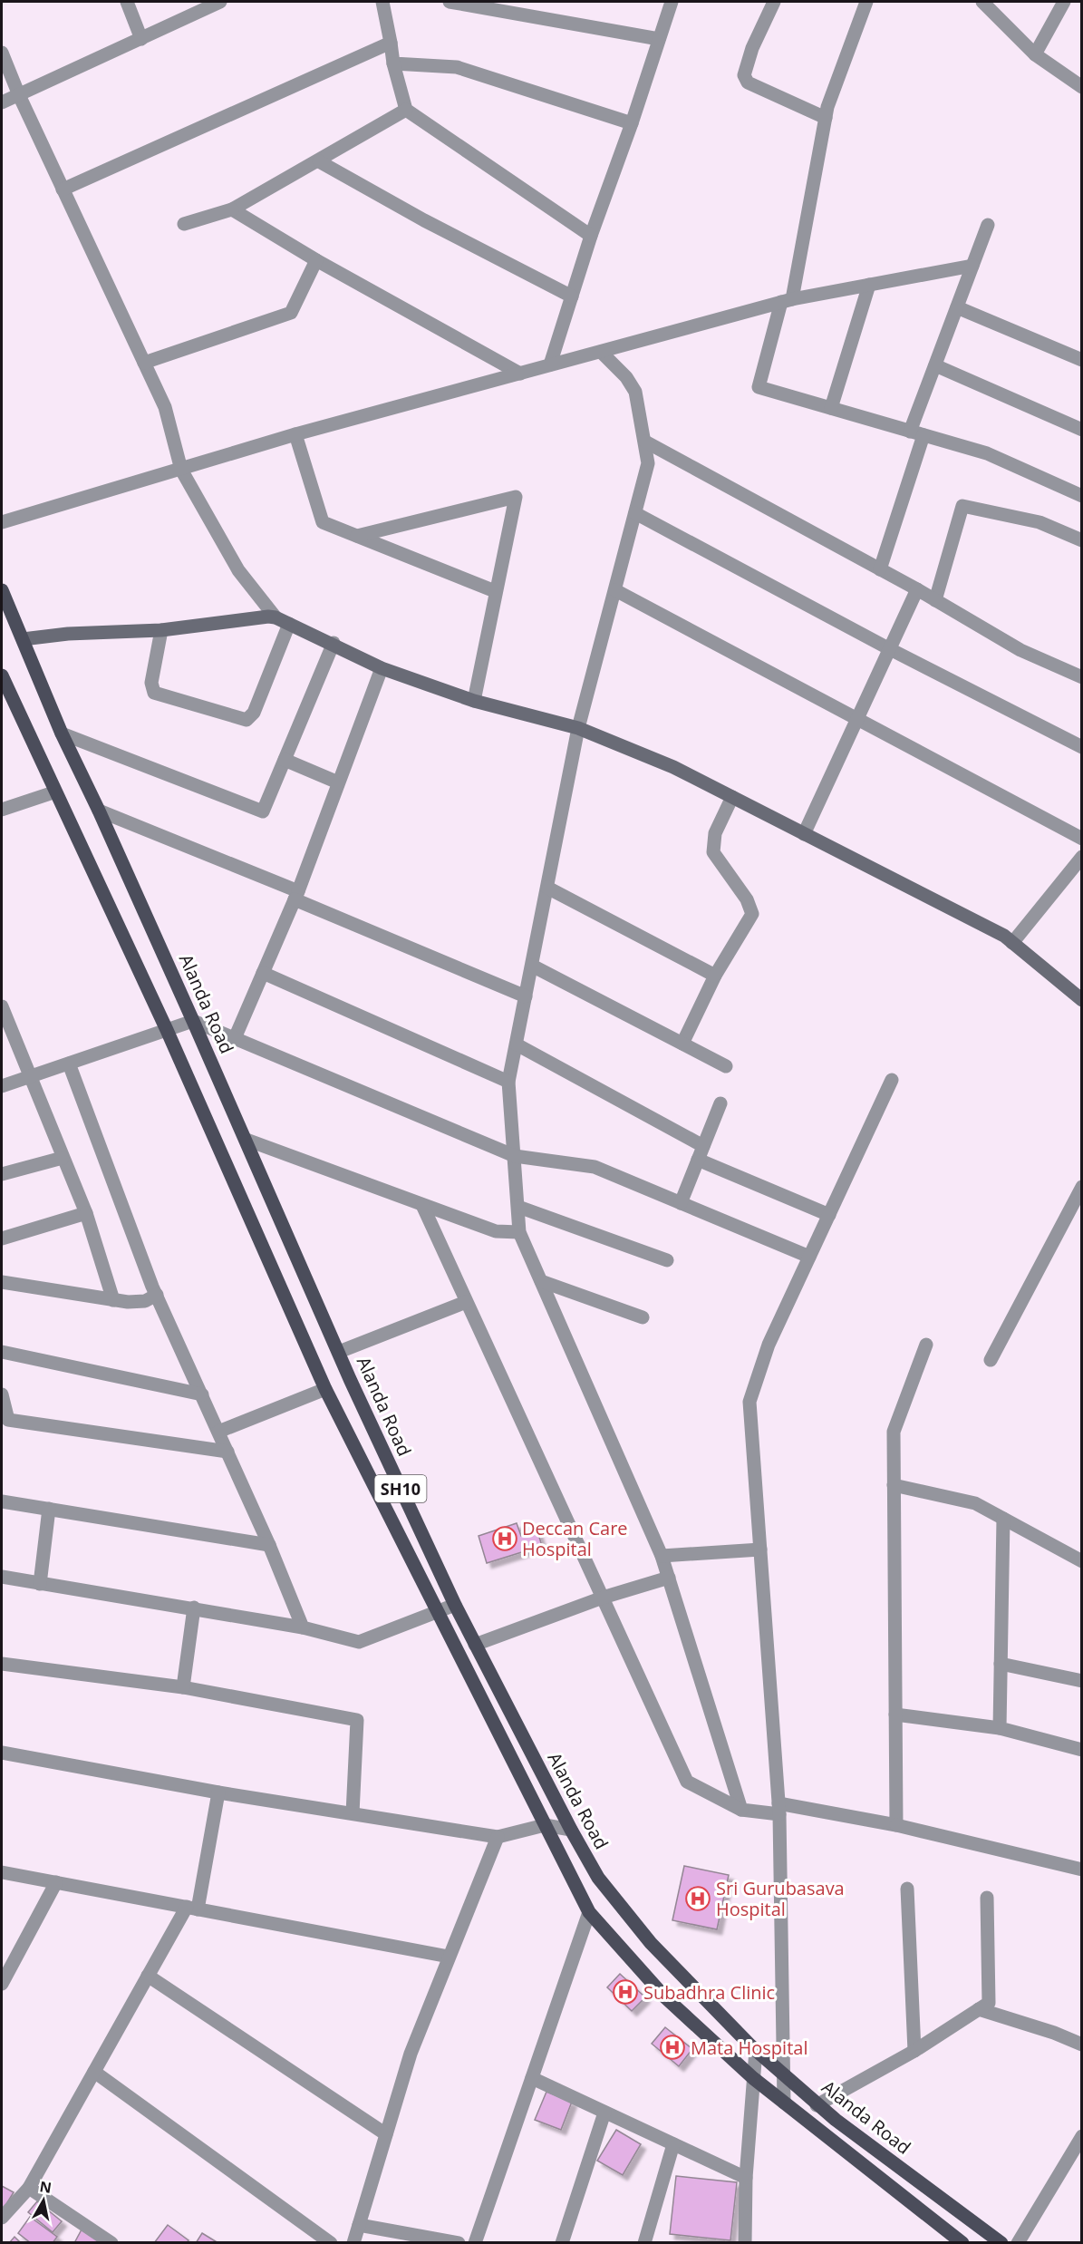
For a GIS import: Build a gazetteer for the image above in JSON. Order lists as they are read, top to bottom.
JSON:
{
  "streets": {
    "main road": ["Alanda Road", "SH10"]
  },
  "places": {
    "hospital": [
      "Deccan Care Hospital",
      "Sri Gurubasava Hospital",
      "Subadhra Clinic",
      "Mata Hospital"
    ]
  },
  "north": "top"
}
